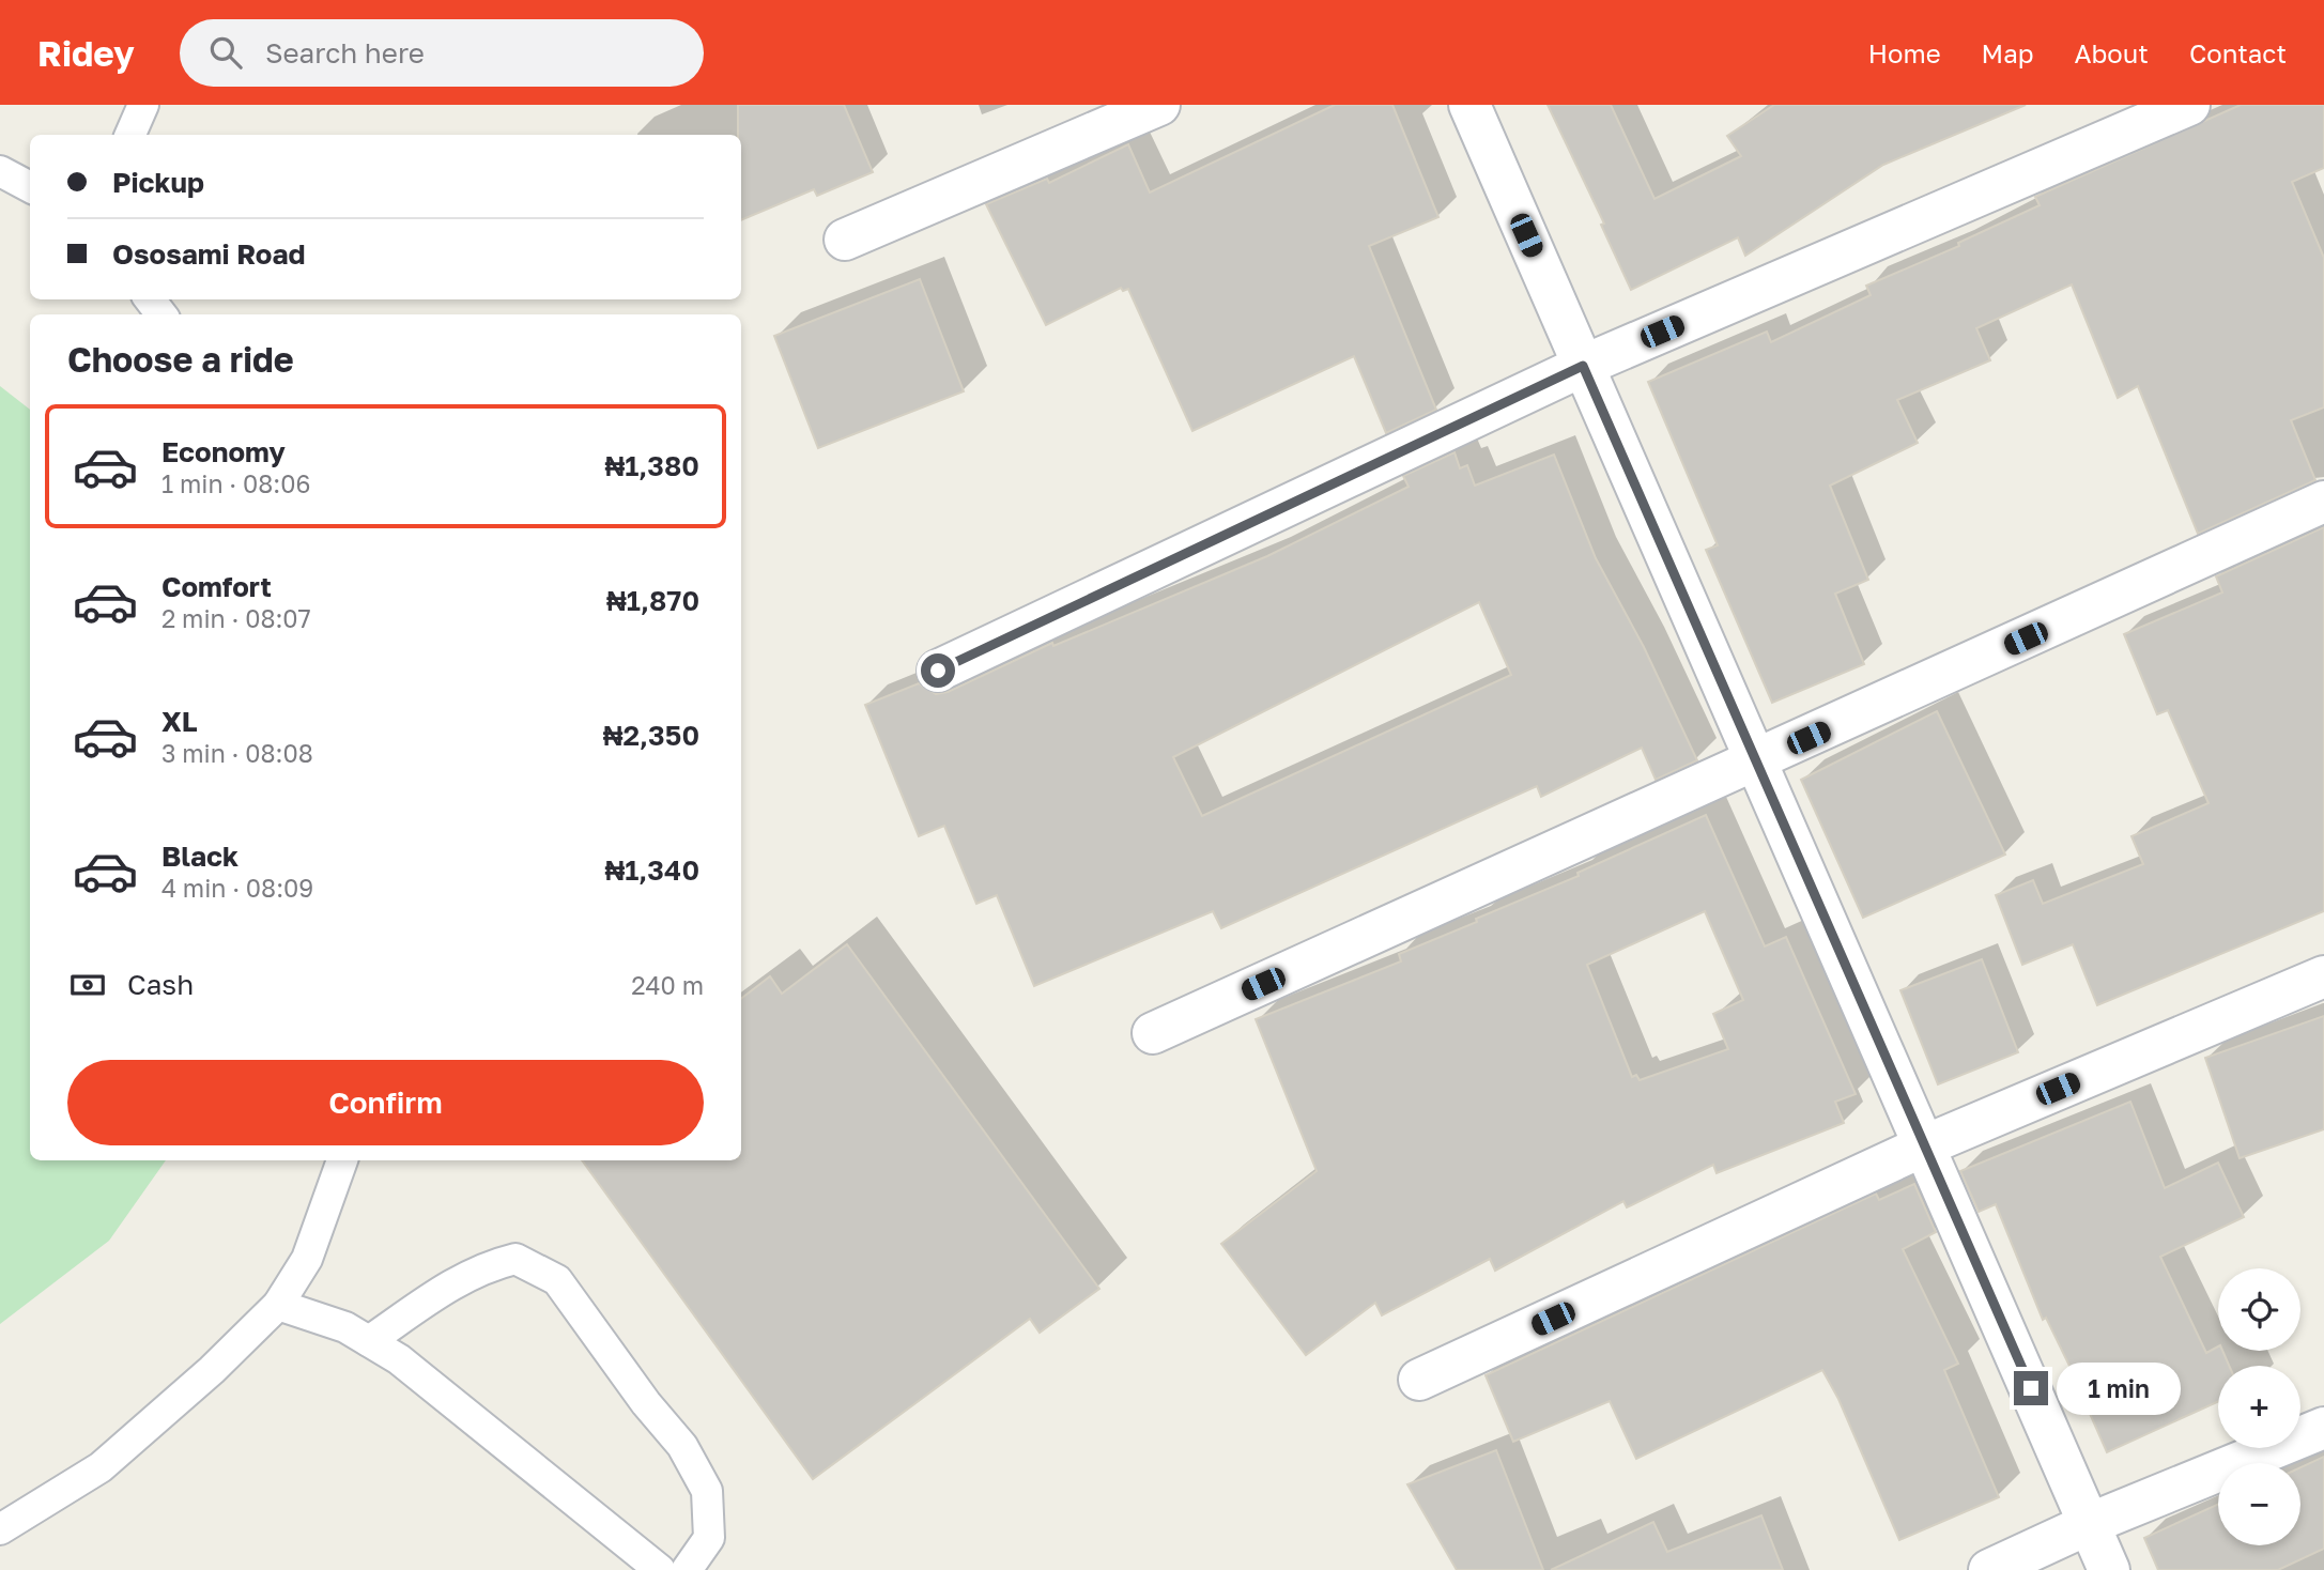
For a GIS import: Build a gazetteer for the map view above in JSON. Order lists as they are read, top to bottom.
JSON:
{
  "page": {
    "header": "Ridey",
    "search": "Search here",
    "nav": [
      "Home",
      "Map",
      "About",
      "Contact"
    ],
    "banner": ["Pickup", "Ososami Road"],
    "heading": "Choose a ride",
    "list": [
      {
        "name": "Economy",
        "note": "1 min · 08:06",
        "value": "₦1,380"
      },
      {
        "name": "Comfort",
        "note": "2 min · 08:07",
        "value": "₦1,870"
      },
      {
        "name": "XL",
        "note": "3 min · 08:08",
        "value": "₦2,350"
      },
      {
        "name": "Black",
        "note": "4 min · 08:09",
        "value": "₦1,340"
      }
    ],
    "pay": ["Cash", "240 m"],
    "buttons": "Confirm",
    "map_buttons": ["+", "−"],
    "bubble": "1 min"
  }
}
